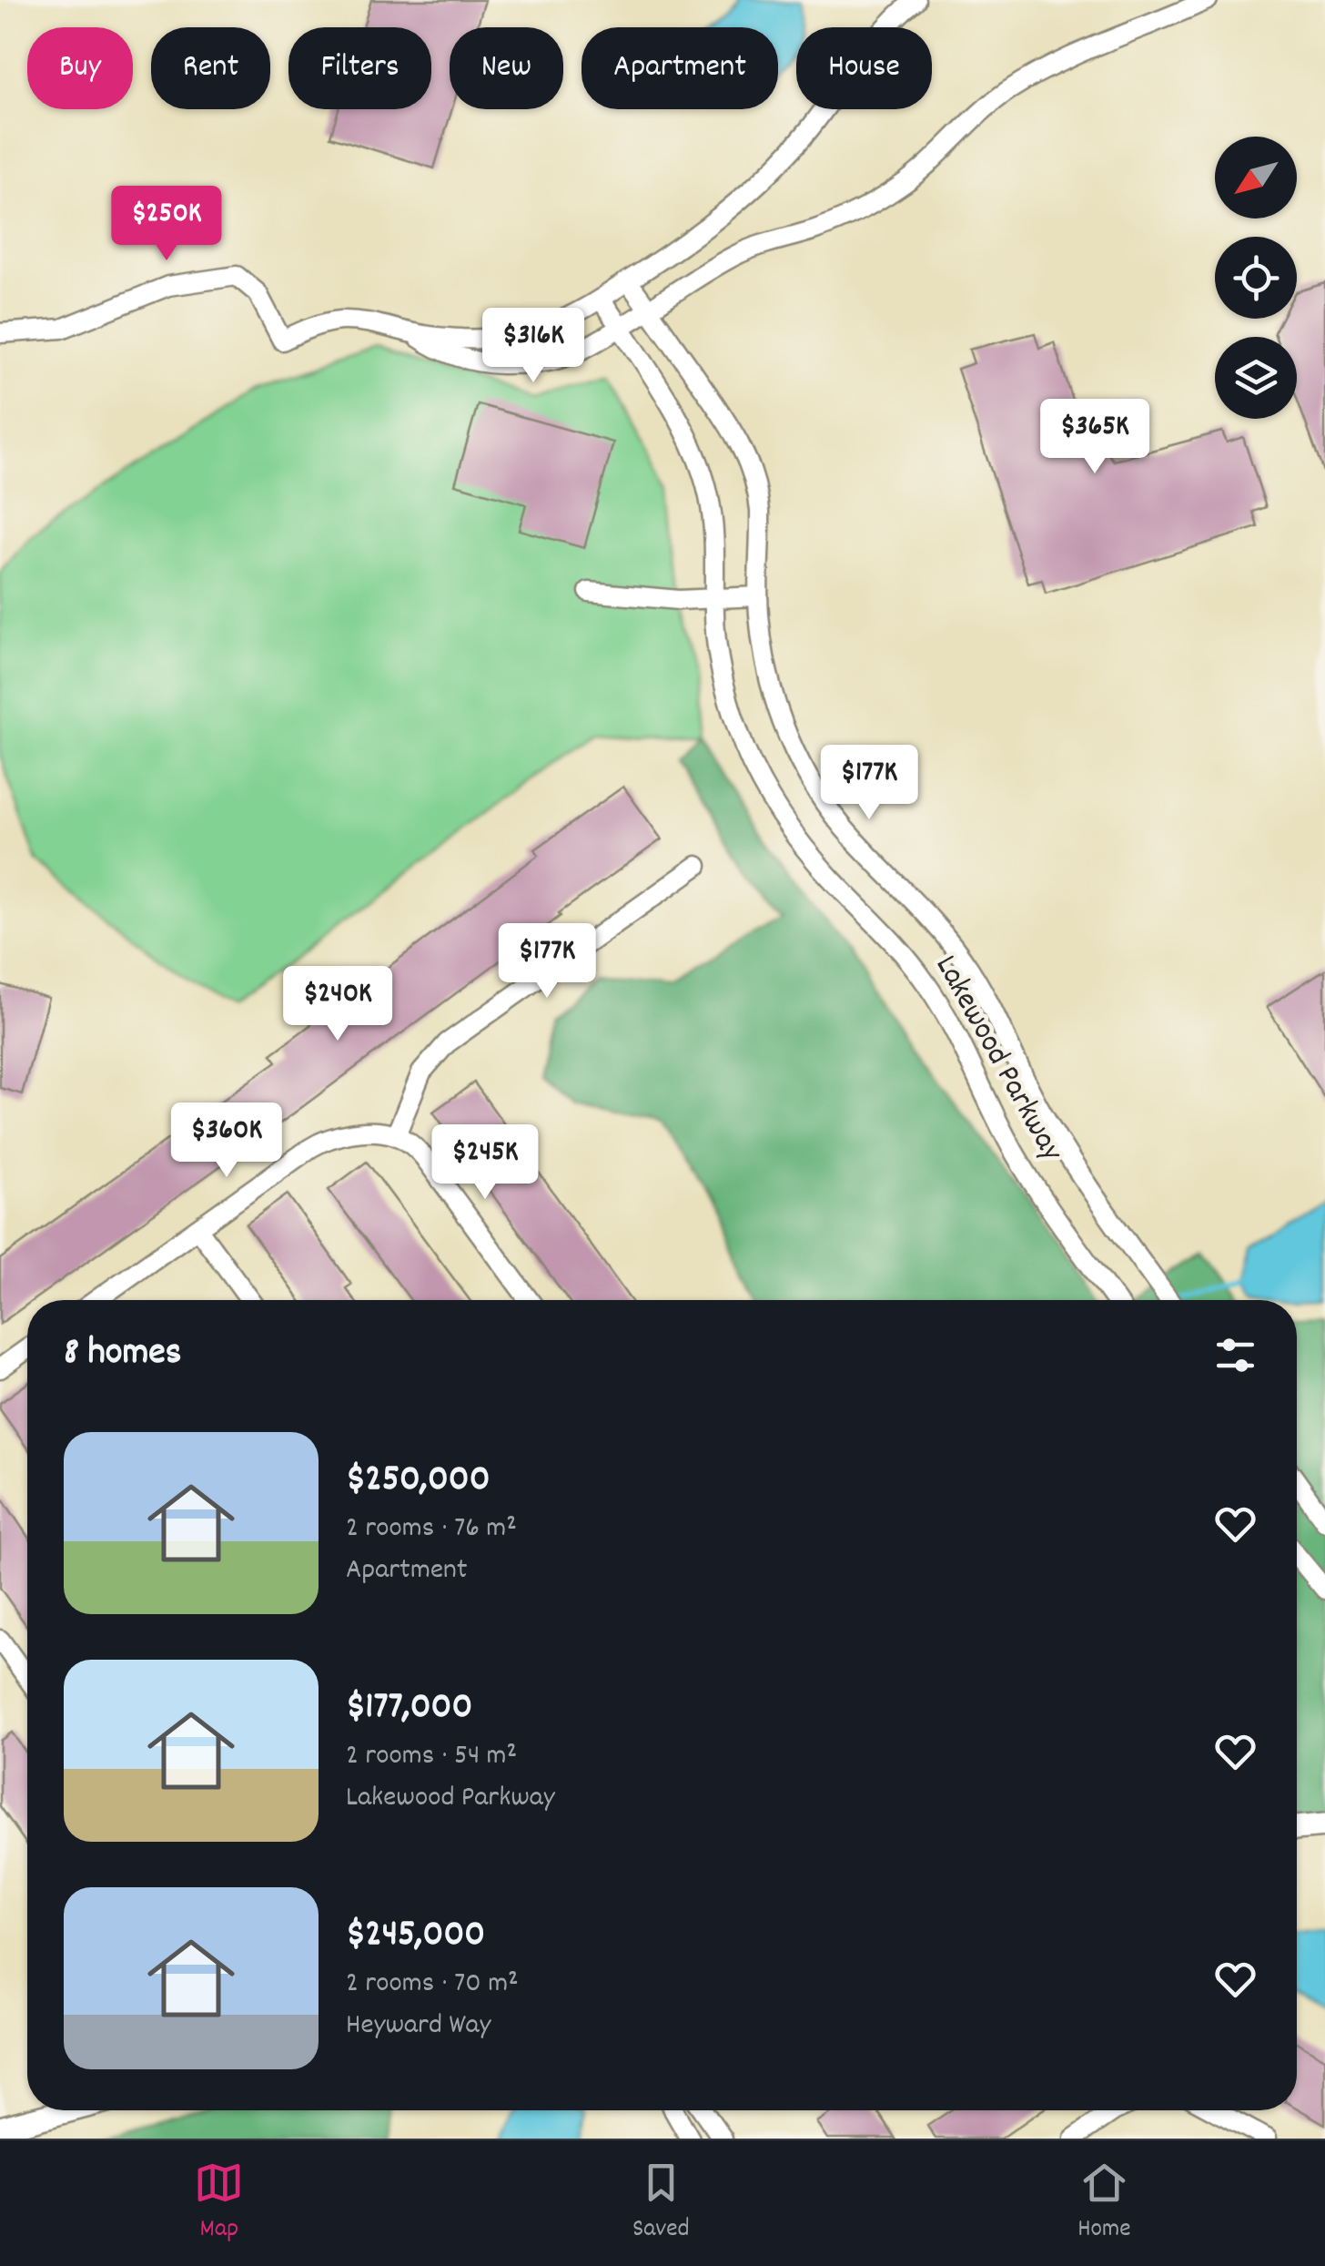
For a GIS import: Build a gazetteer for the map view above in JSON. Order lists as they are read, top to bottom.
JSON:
{
  "streets": {
    "street": ["Lakewood Parkway"]
  },
  "north": "bottom left",
  "page": {
    "chip": [
      "Buy",
      "Rent",
      "Filters",
      "New",
      "Apartment",
      "House"
    ],
    "price": [
      "$250K",
      "$316K",
      "$365K",
      "$177K",
      "$177K",
      "$240K",
      "$360K",
      "$245K"
    ],
    "heading": "8 homes",
    "list": [
      {
        "name": "$250,000",
        "note": "2 rooms · 76 m² · Apartment"
      },
      {
        "name": "$177,000",
        "note": "2 rooms · 54 m² · Lakewood Parkway"
      },
      {
        "name": "$245,000",
        "note": "2 rooms · 70 m² · Heyward Way"
      }
    ],
    "tabs": ["Map", "Saved", "Home"]
  }
}
